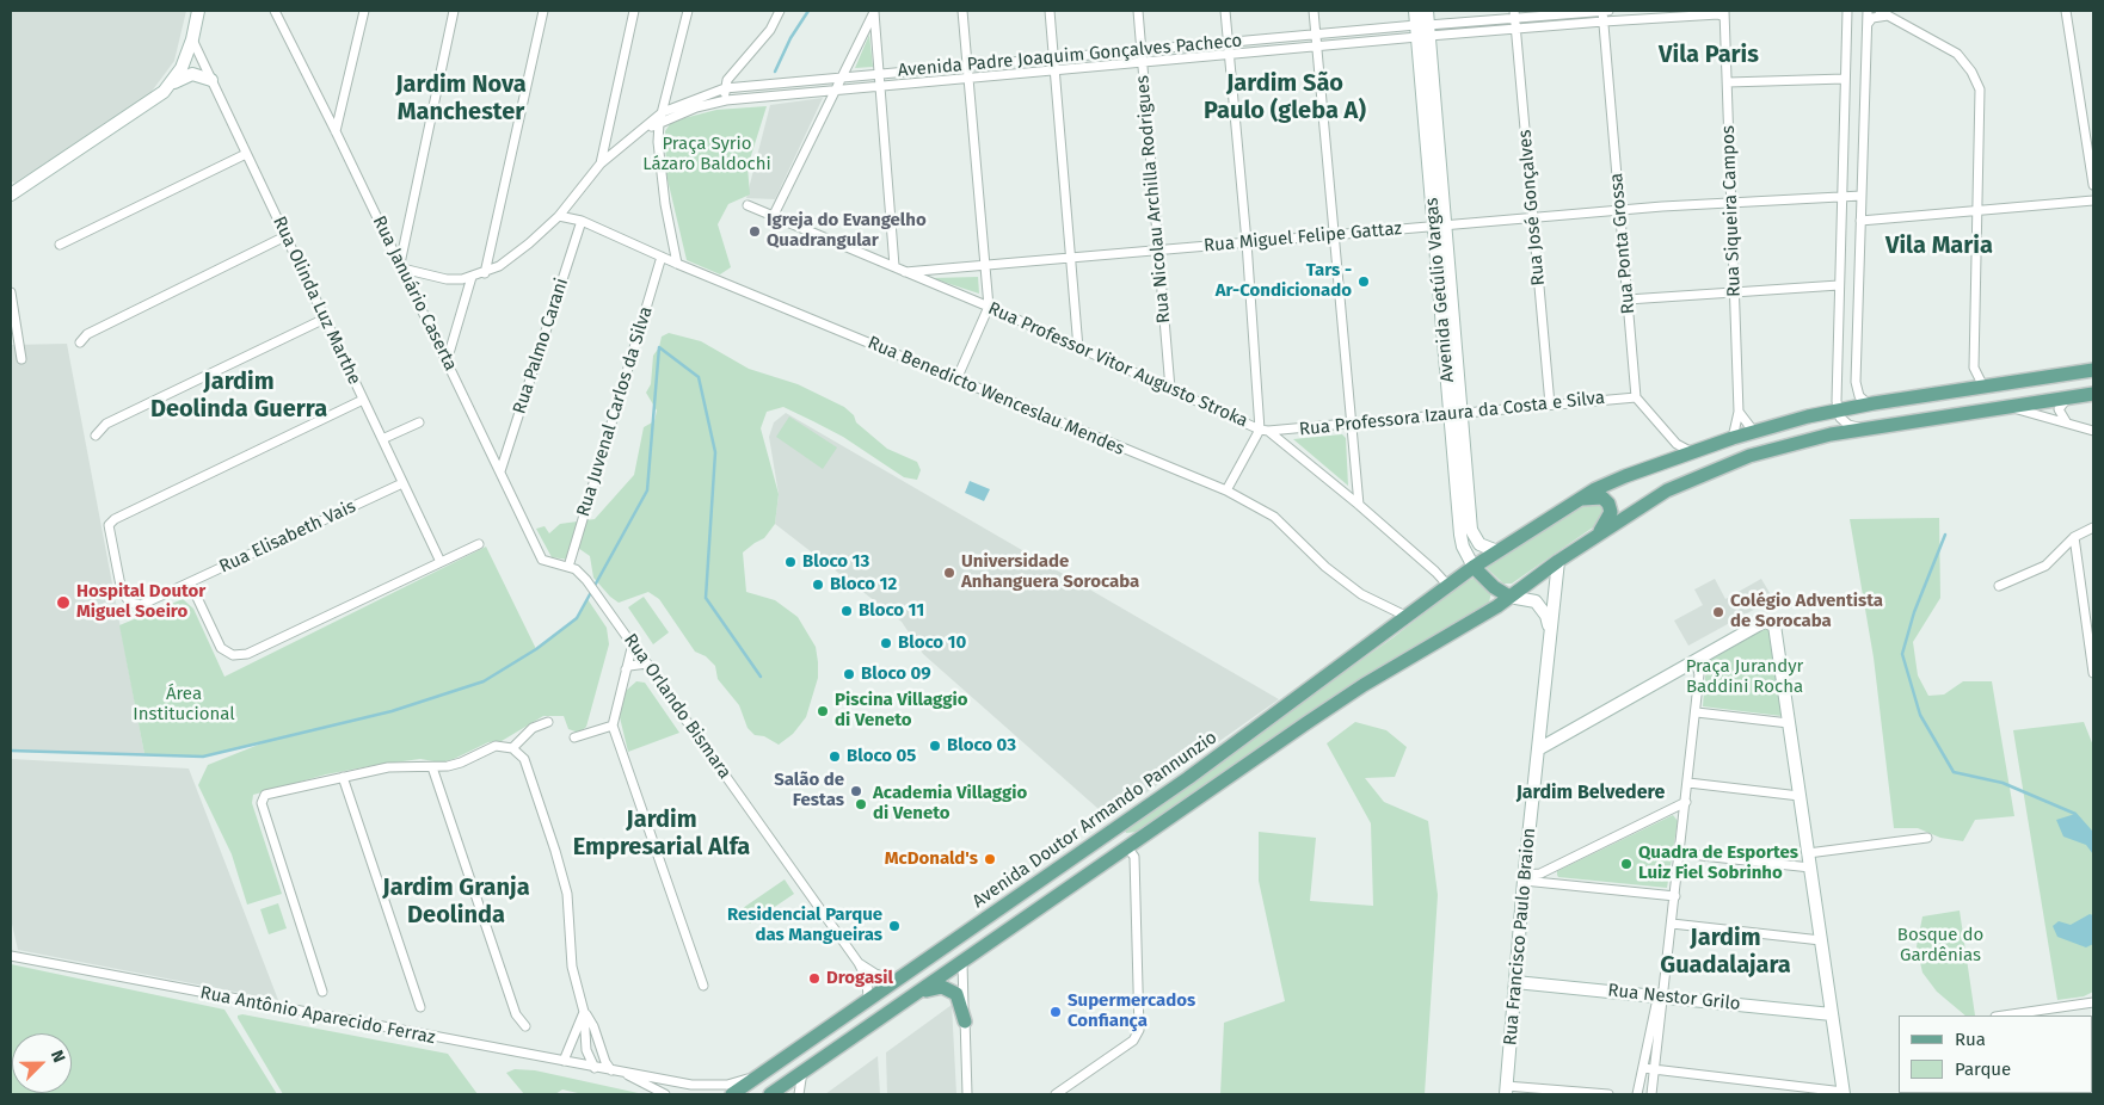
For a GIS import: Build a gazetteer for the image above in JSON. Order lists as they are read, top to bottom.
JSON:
{
  "streets": {
    "main road": ["Avenida Doutor Armando Pannunzio"],
    "street": [
      "Avenida Padre Joaquim Gonçalves Pacheco",
      "Rua Nicolau Archilla Rodrigues",
      "Rua José Gonçalves",
      "Rua Siqueira Campos",
      "Rua Miguel Felipe Gattaz",
      "Rua Ponta Grossa",
      "Avenida Getúlio Vargas",
      "Rua Januário Caserta",
      "Rua Olinda Luz Marthe",
      "Rua Palmo Carani",
      "Rua Professor Vitor Augusto Stroka",
      "Rua Benedicto Wenceslau Mendes",
      "Rua Juvenal Carlos da Silva",
      "Rua Professora Izaura da Costa e Silva",
      "Rua Elisabeth Vais",
      "Rua Orlando Bismara",
      "Rua Francisco Paulo Braion",
      "Rua Nestor Grilo",
      "Rua Antônio Aparecido Ferraz"
    ]
  },
  "crossings": [
    ["Avenida Padre Joaquim Gonçalves Pacheco", "Rua Nicolau Archilla Rodrigues"],
    ["Avenida Padre Joaquim Gonçalves Pacheco", "Rua José Gonçalves"],
    ["Avenida Padre Joaquim Gonçalves Pacheco", "Rua Siqueira Campos"],
    ["Avenida Padre Joaquim Gonçalves Pacheco", "Rua Ponta Grossa"],
    ["Avenida Padre Joaquim Gonçalves Pacheco", "Avenida Getúlio Vargas"],
    ["Avenida Padre Joaquim Gonçalves Pacheco", "Rua Januário Caserta"],
    ["Avenida Padre Joaquim Gonçalves Pacheco", "Rua Benedicto Wenceslau Mendes"],
    ["Rua Nicolau Archilla Rodrigues", "Rua Miguel Felipe Gattaz"],
    ["Rua Nicolau Archilla Rodrigues", "Rua Professor Vitor Augusto Stroka"],
    ["Rua José Gonçalves", "Rua Miguel Felipe Gattaz"],
    ["Rua José Gonçalves", "Rua Professora Izaura da Costa e Silva"],
    ["Rua Siqueira Campos", "Rua Miguel Felipe Gattaz"],
    ["Rua Siqueira Campos", "Avenida Doutor Armando Pannunzio"],
    ["Rua Miguel Felipe Gattaz", "Rua Ponta Grossa"],
    ["Rua Miguel Felipe Gattaz", "Avenida Getúlio Vargas"],
    ["Rua Miguel Felipe Gattaz", "Rua Professor Vitor Augusto Stroka"],
    ["Rua Ponta Grossa", "Rua Professora Izaura da Costa e Silva"],
    ["Avenida Getúlio Vargas", "Rua Professora Izaura da Costa e Silva"],
    ["Avenida Getúlio Vargas", "Avenida Doutor Armando Pannunzio"],
    ["Rua Januário Caserta", "Rua Palmo Carani"],
    ["Rua Januário Caserta", "Rua Orlando Bismara"],
    ["Rua Olinda Luz Marthe", "Rua Elisabeth Vais"],
    ["Rua Palmo Carani", "Rua Benedicto Wenceslau Mendes"],
    ["Rua Professor Vitor Augusto Stroka", "Rua Professora Izaura da Costa e Silva"],
    ["Rua Professor Vitor Augusto Stroka", "Avenida Doutor Armando Pannunzio"],
    ["Rua Benedicto Wenceslau Mendes", "Rua Juvenal Carlos da Silva"],
    ["Rua Benedicto Wenceslau Mendes", "Avenida Doutor Armando Pannunzio"],
    ["Rua Juvenal Carlos da Silva", "Rua Orlando Bismara"],
    ["Rua Orlando Bismara", "Avenida Doutor Armando Pannunzio"],
    ["Avenida Doutor Armando Pannunzio", "Rua Antônio Aparecido Ferraz"],
    ["Rua Francisco Paulo Braion", "Rua Nestor Grilo"]
  ],
  "districts": [
    "Vila Paris",
    "Jardim São Paulo (gleba A)",
    "Jardim Nova Manchester",
    "Vila Maria",
    "Jardim Deolinda Guerra",
    "Jardim Belvedere",
    "Jardim Empresarial Alfa",
    "Jardim Granja Deolinda",
    "Jardim Guadalajara"
  ],
  "parks": [
    "Praça Syrio Lázaro Baldochi",
    "Praça Jurandyr Baddini Rocha",
    "Área Institucional",
    "Bosque do Gardênias"
  ],
  "places": [
    "Igreja do Evangelho Quadrangular",
    "Tars - Ar-Condicionado",
    "Bloco 13",
    "Universidade Anhanguera Sorocaba",
    "Bloco 12",
    "Hospital Doutor Miguel Soeiro",
    "Bloco 11",
    "Colégio Adventista de Sorocaba",
    "Bloco 10",
    "Bloco 09",
    "Piscina Villaggio di Veneto",
    "Bloco 03",
    "Bloco 05",
    "Salão de Festas",
    "Academia Villaggio di Veneto",
    "McDonald's",
    "Quadra de Esportes Luiz Fiel Sobrinho",
    "Residencial Parque das Mangueiras",
    "Drogasil",
    "Supermercados Confiança"
  ],
  "legend": ["Rua", "Parque"],
  "north": "top right"
}
